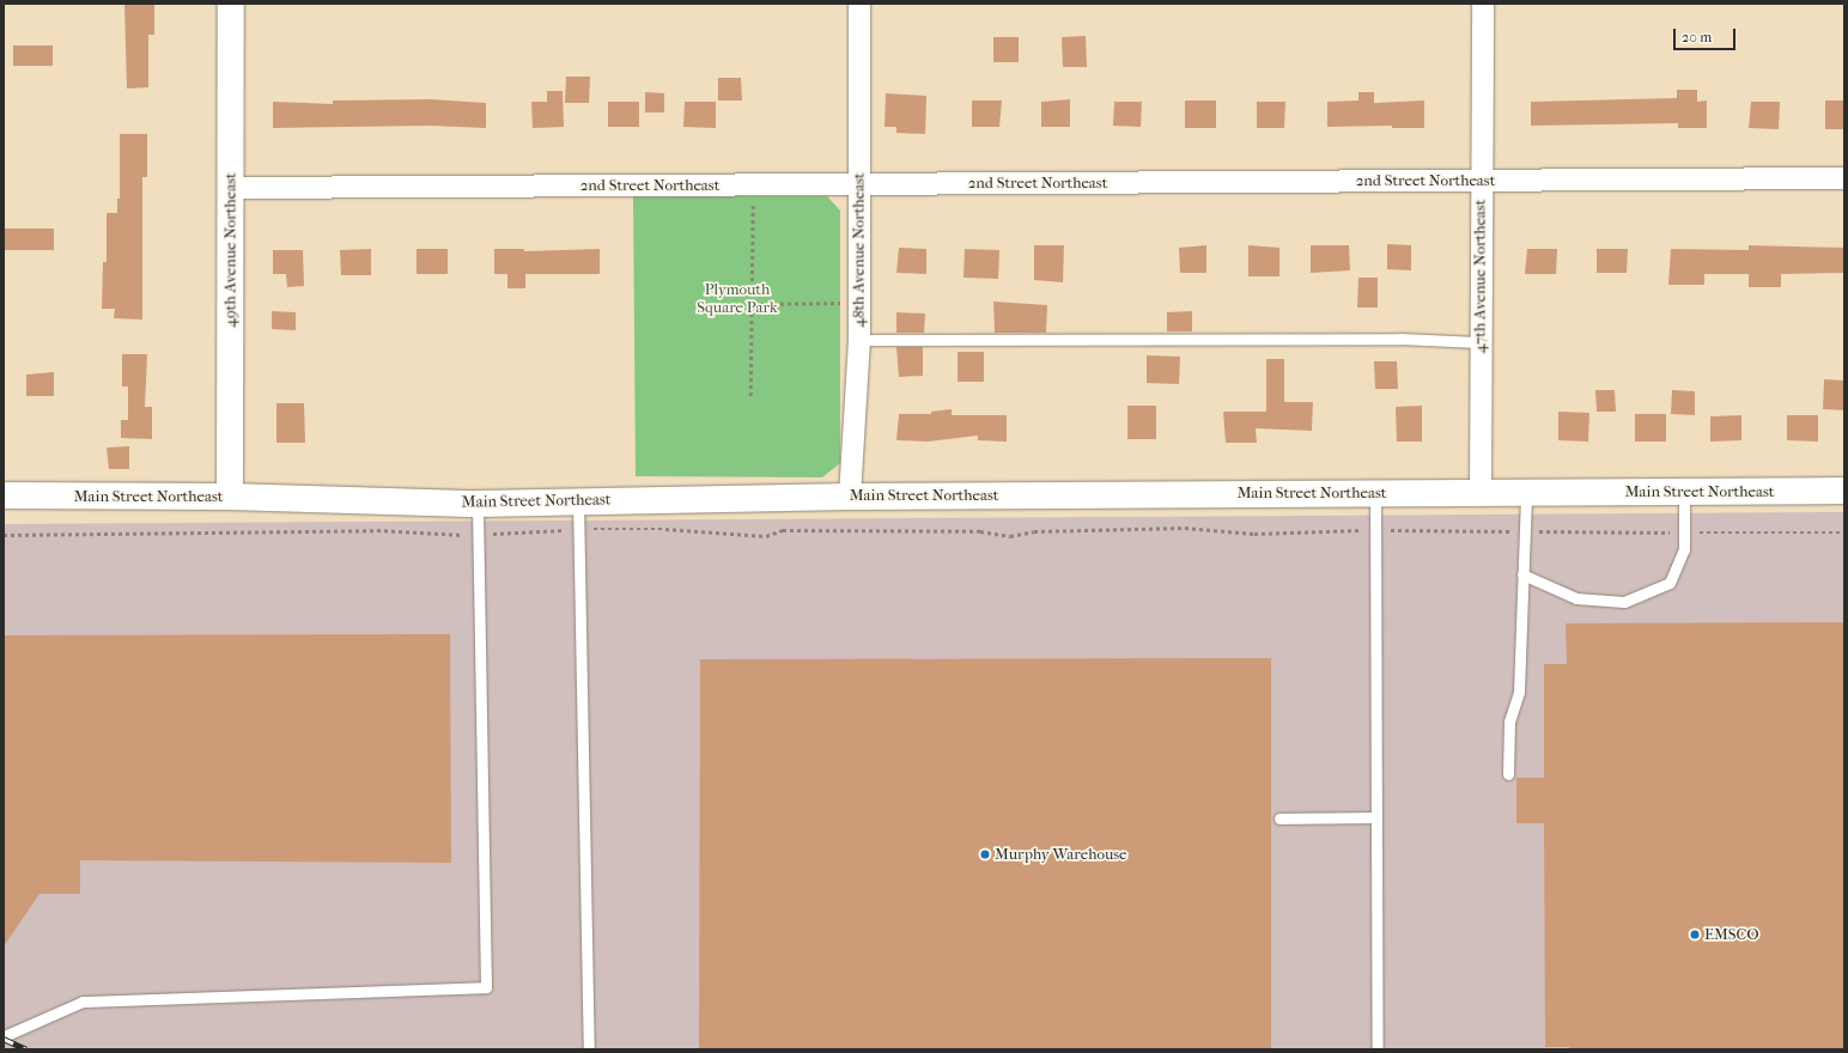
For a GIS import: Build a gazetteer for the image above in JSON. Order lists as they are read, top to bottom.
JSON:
{
  "streets": {
    "street": [
      "2nd Street Northeast",
      "49th Avenue Northeast",
      "48th Avenue Northeast",
      "47th Avenue Northeast",
      "Main Street Northeast"
    ]
  },
  "crossings": [
    ["2nd Street Northeast", "49th Avenue Northeast"],
    ["2nd Street Northeast", "48th Avenue Northeast"],
    ["2nd Street Northeast", "47th Avenue Northeast"],
    ["49th Avenue Northeast", "Main Street Northeast"],
    ["48th Avenue Northeast", "Main Street Northeast"],
    ["47th Avenue Northeast", "Main Street Northeast"]
  ],
  "parks": ["Plymouth Square Park"],
  "places": ["Murphy Warehouse", "EMSCO"],
  "scale_bar": "20 m"
}
